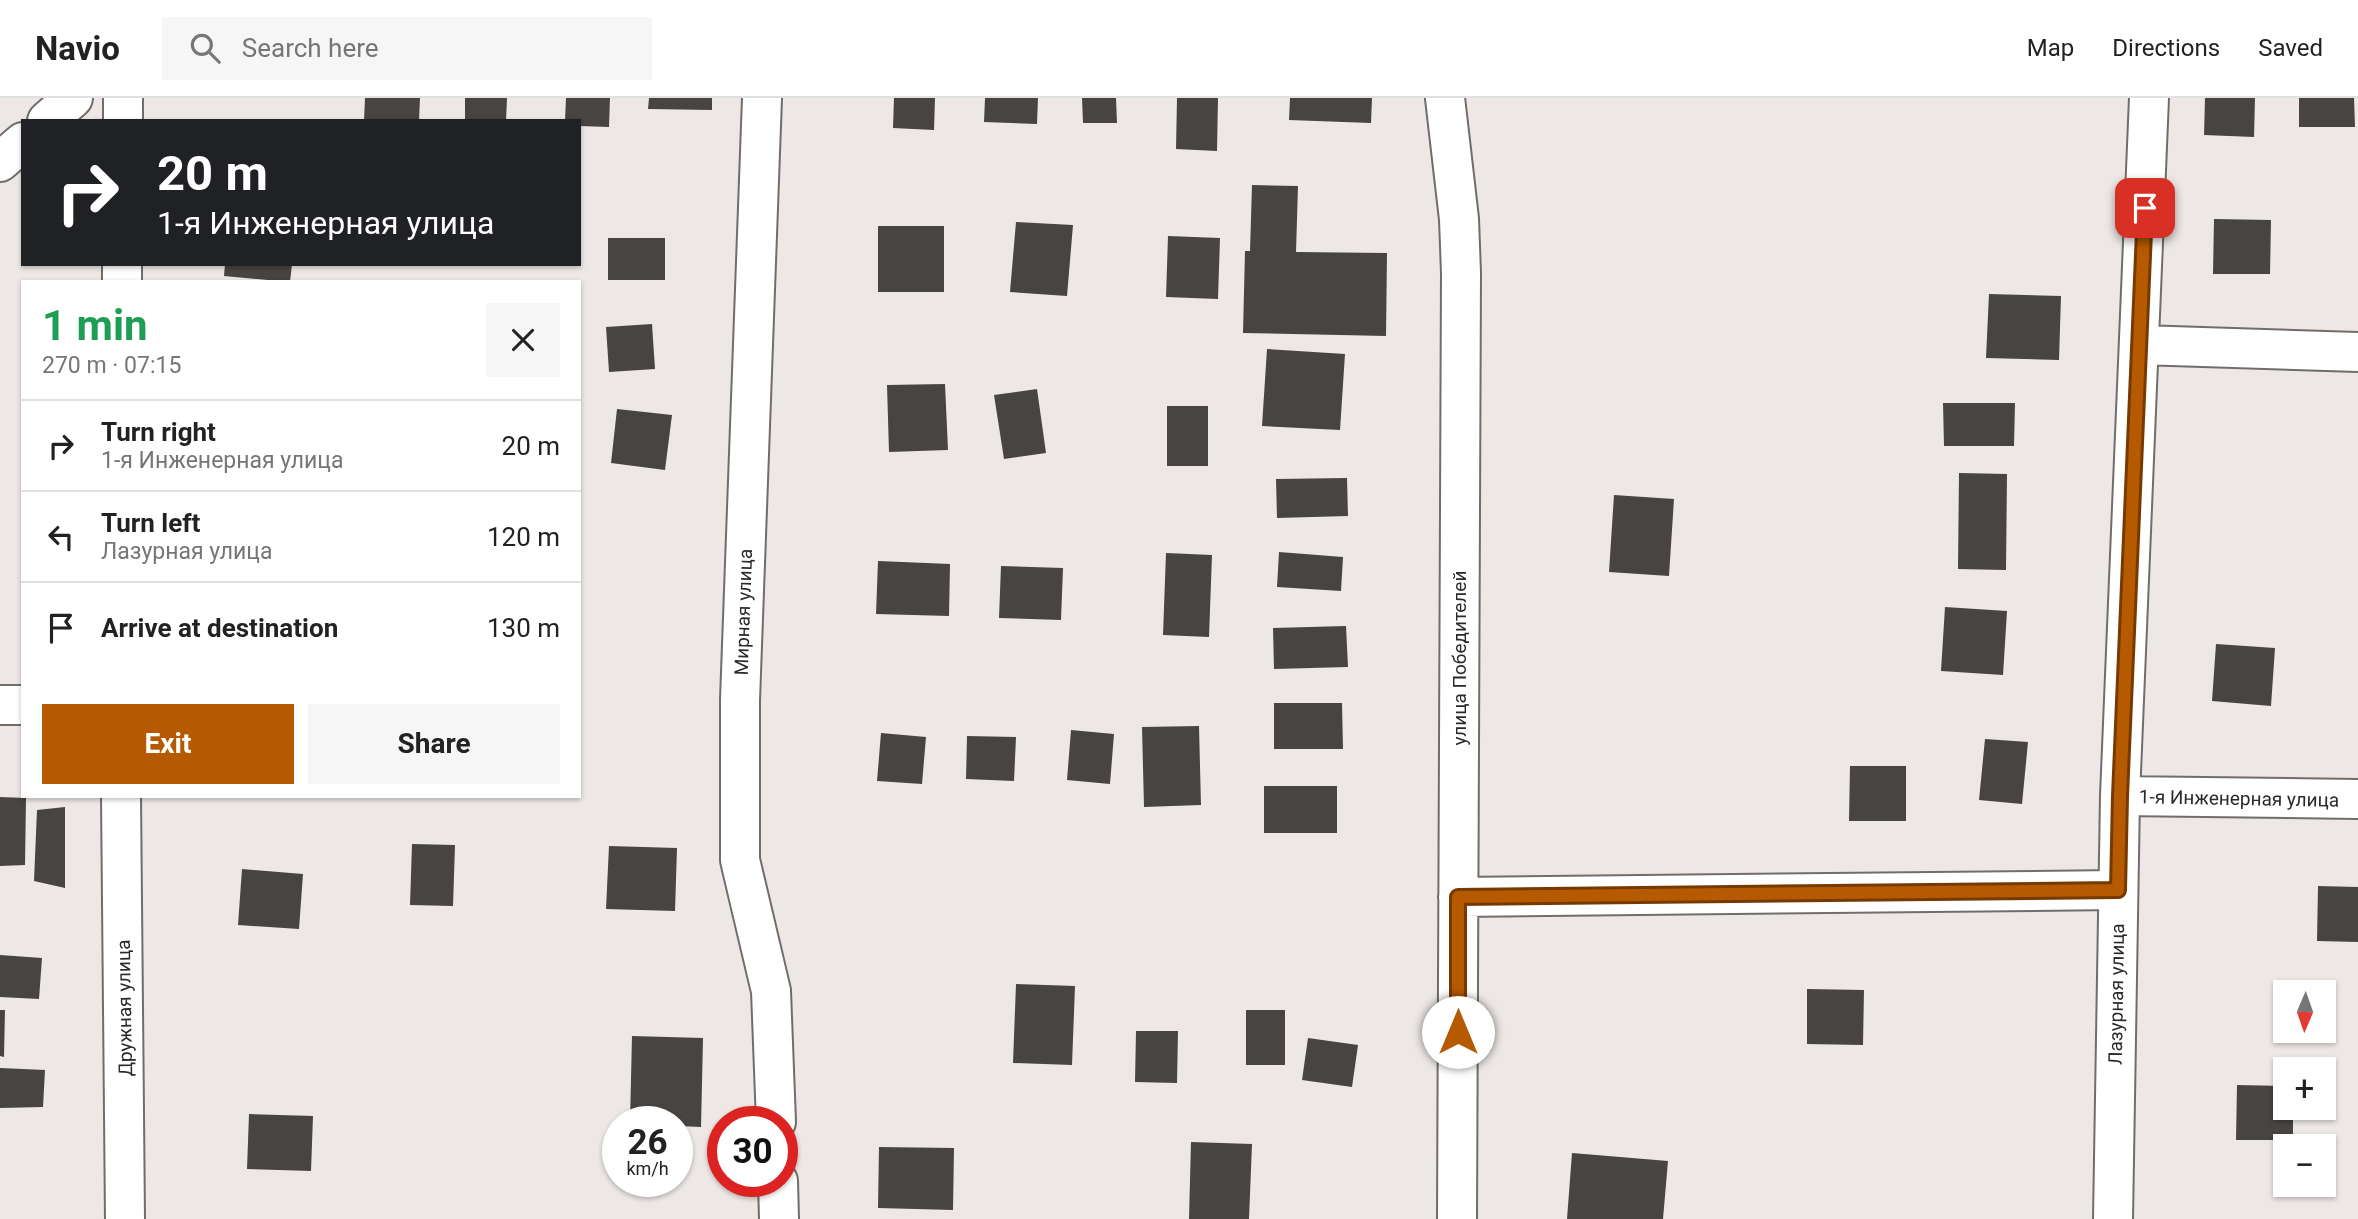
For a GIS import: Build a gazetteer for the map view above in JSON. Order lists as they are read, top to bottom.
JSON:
{
  "streets": {
    "street": [
      "Мирная улица",
      "улица Победителей",
      "1-я Инженерная улица",
      "Лазурная улица",
      "Дружная улица"
    ]
  },
  "crossings": [
    ["1-я Инженерная улица", "Лазурная улица"]
  ],
  "north": "bottom",
  "page": {
    "header": "Navio",
    "search": "Search here",
    "nav": ["Map", "Directions", "Saved"],
    "turn": ["20 m", "1-я Инженерная улица"],
    "heading": ["1 min", "270 m · 07:15"],
    "list": [
      {
        "name": "Turn right",
        "note": "1-я Инженерная улица",
        "value": "20 m"
      },
      {
        "name": "Turn left",
        "note": "Лазурная улица",
        "value": "120 m"
      },
      {
        "name": "Arrive at destination",
        "value": "130 m"
      }
    ],
    "buttons": ["Exit", "Share"],
    "map_buttons": ["+", "−"],
    "speed": "26 km/h",
    "limit": "30"
  }
}
